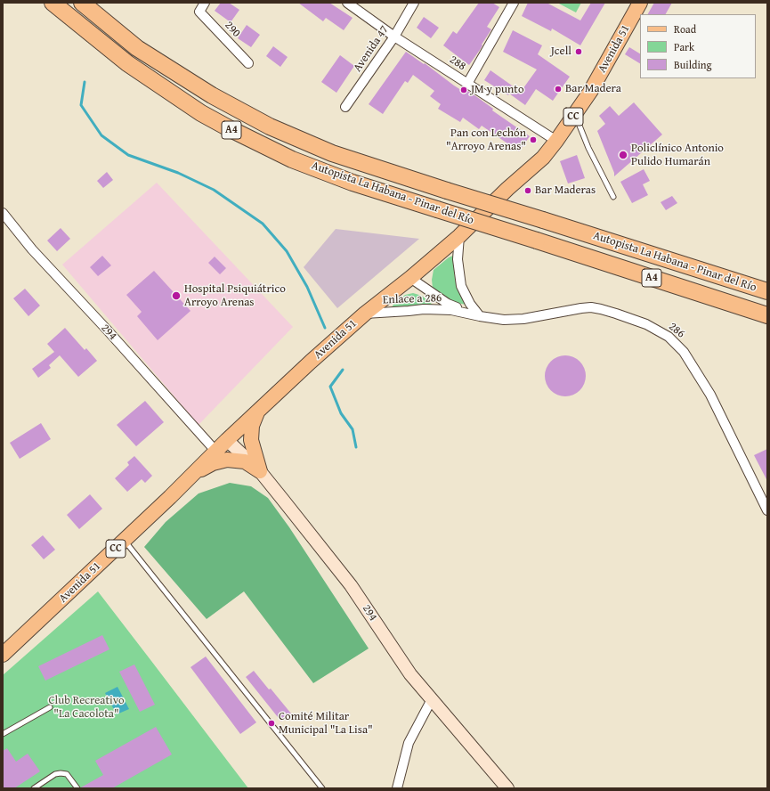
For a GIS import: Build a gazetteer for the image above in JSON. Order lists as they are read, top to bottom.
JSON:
{
  "streets": {
    "highway": ["A4", "Autopista La Habana - Pinar del Río"],
    "main road": ["Avenida 51", "CC", "294"],
    "street": [
      "290",
      "Avenida 47",
      "288",
      "Enlace a 286",
      "286"
    ]
  },
  "crossings": [
    ["Avenida 47", "288"],
    ["Avenida 51", "288"],
    ["Avenida 51", "Enlace a 286"],
    ["Avenida 51", "294"],
    ["Enlace a 286", "286"]
  ],
  "parks": ["Club Recreativo \"La Cacolota\""],
  "places": [
    "Jcell",
    "Bar Madera",
    "JM y punto",
    "Pan con Lechón \"Arroyo Arenas\"",
    "Policlínico Antonio Pulido Humarán",
    "Bar Maderas",
    "Hospital Psiquiátrico Arroyo Arenas",
    "Comité Militar Municipal \"La Lisa\""
  ],
  "legend": ["Road", "Park", "Building"]
}
